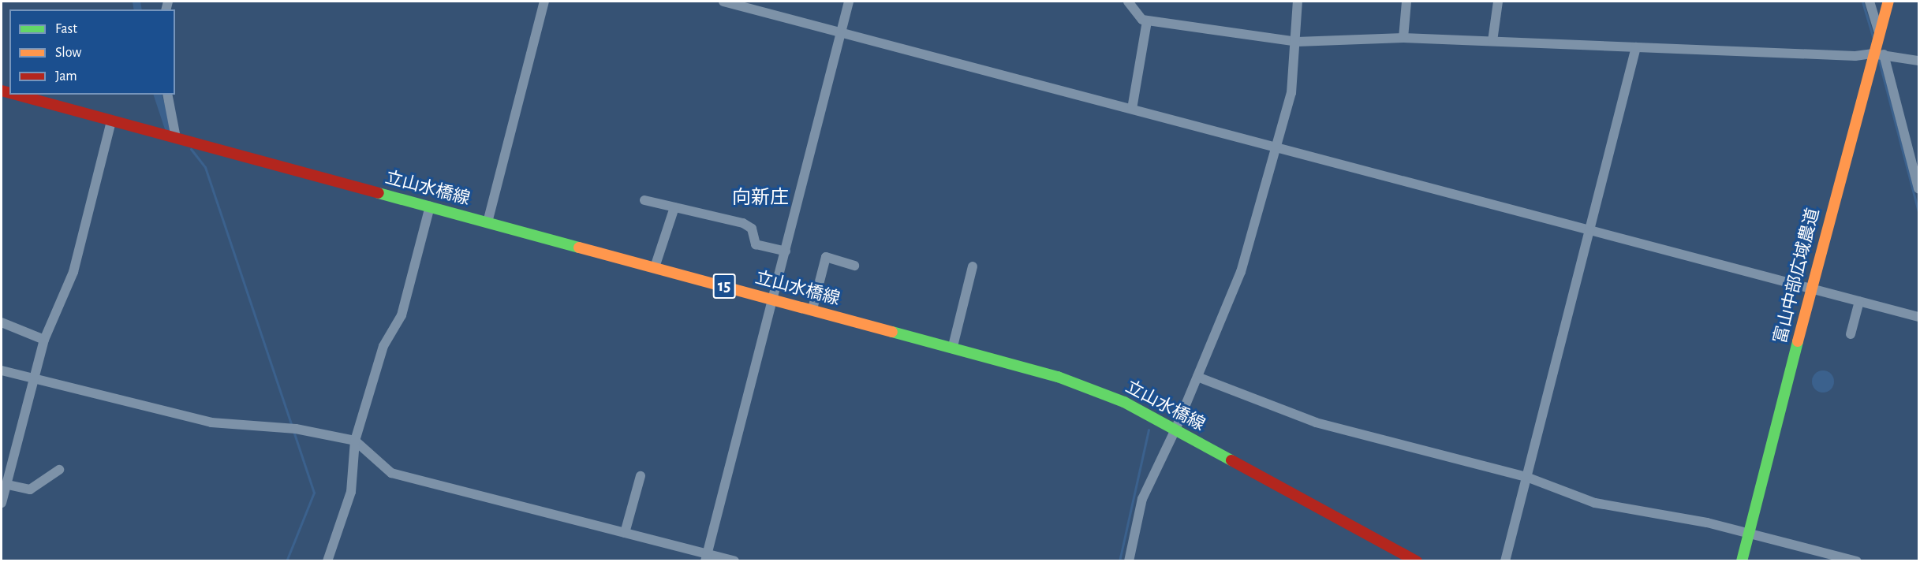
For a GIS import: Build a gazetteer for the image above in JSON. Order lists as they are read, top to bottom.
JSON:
{
  "streets": {
    "main road": ["立山水橋線", "富山中部広域農道", "15"]
  },
  "districts": ["向新庄"],
  "legend": ["Fast", "Slow", "Jam"]
}
